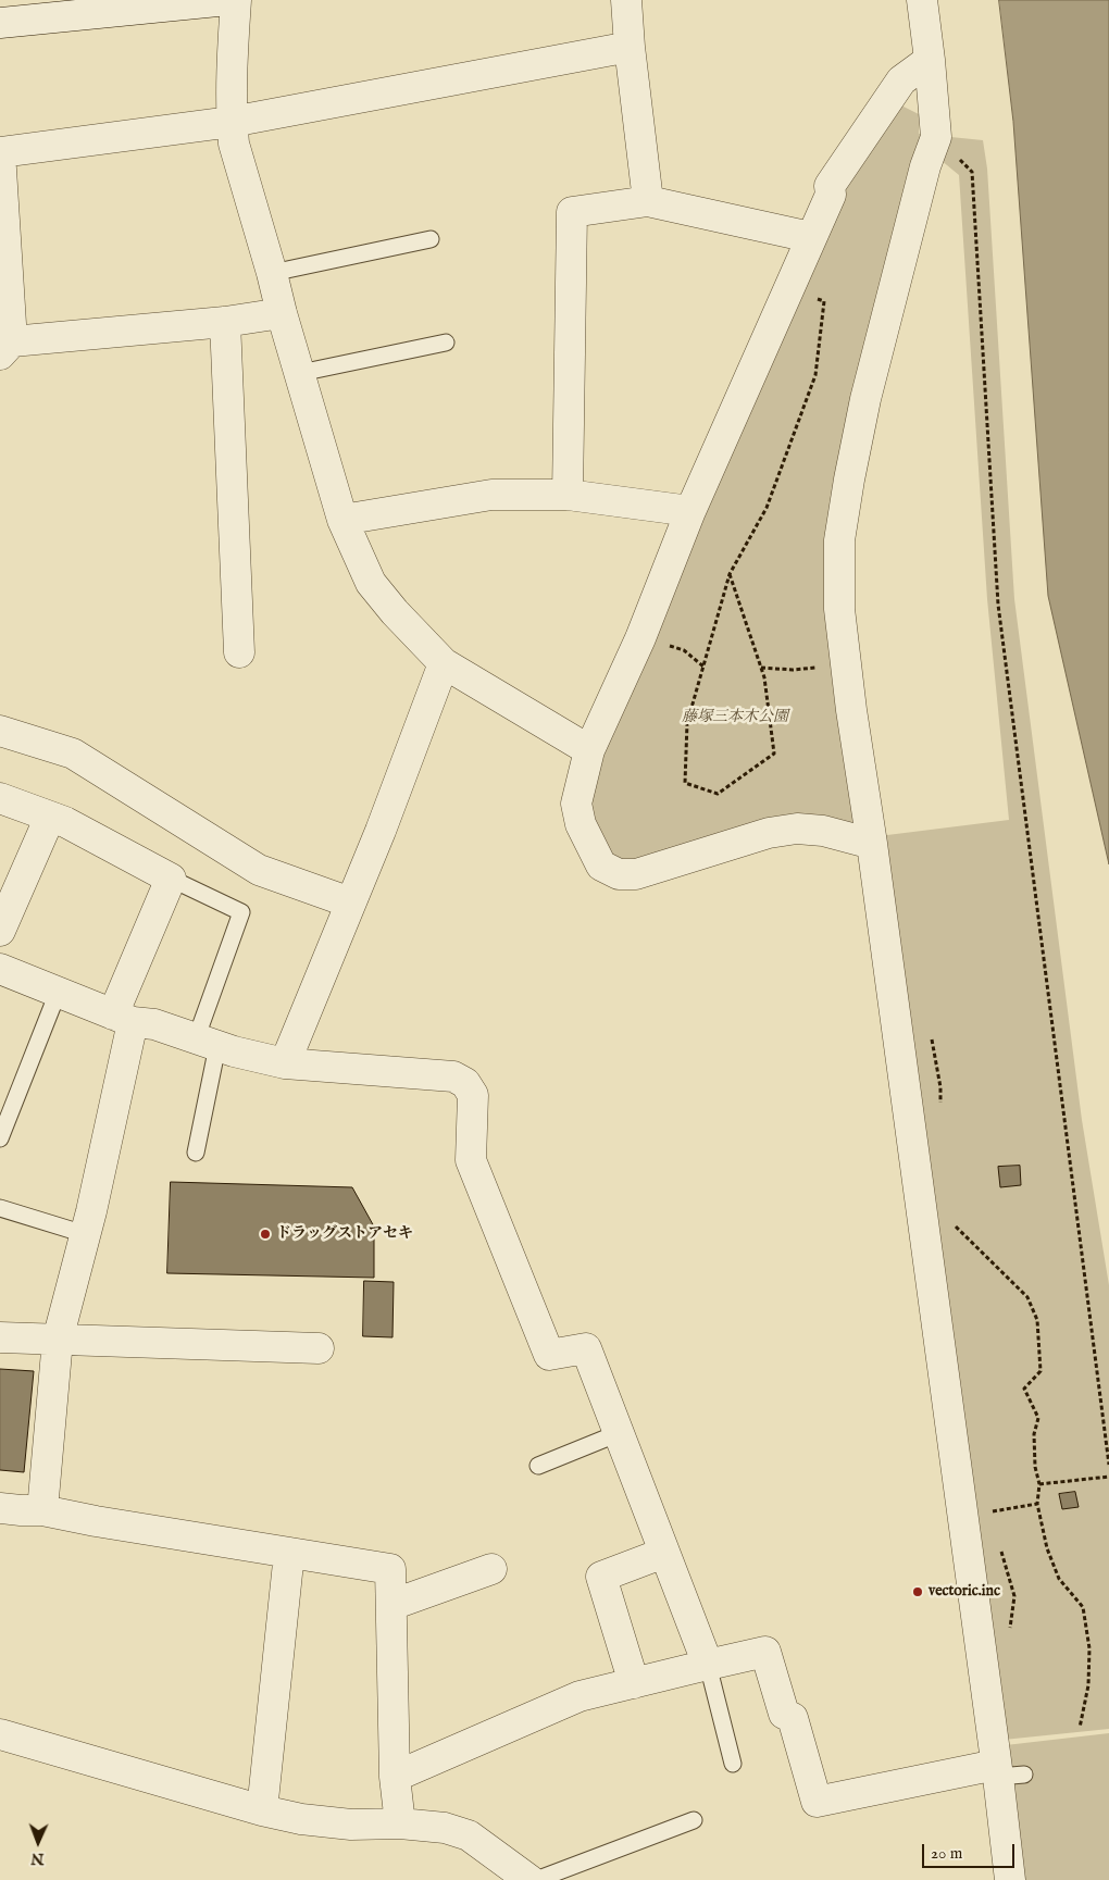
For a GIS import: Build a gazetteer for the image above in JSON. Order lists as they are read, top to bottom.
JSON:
{
  "parks": ["藤塚三本木公園"],
  "places": ["ドラッグストアセキ", "vectoric.inc"],
  "scale_bar": "20 m",
  "north": "bottom"
}
